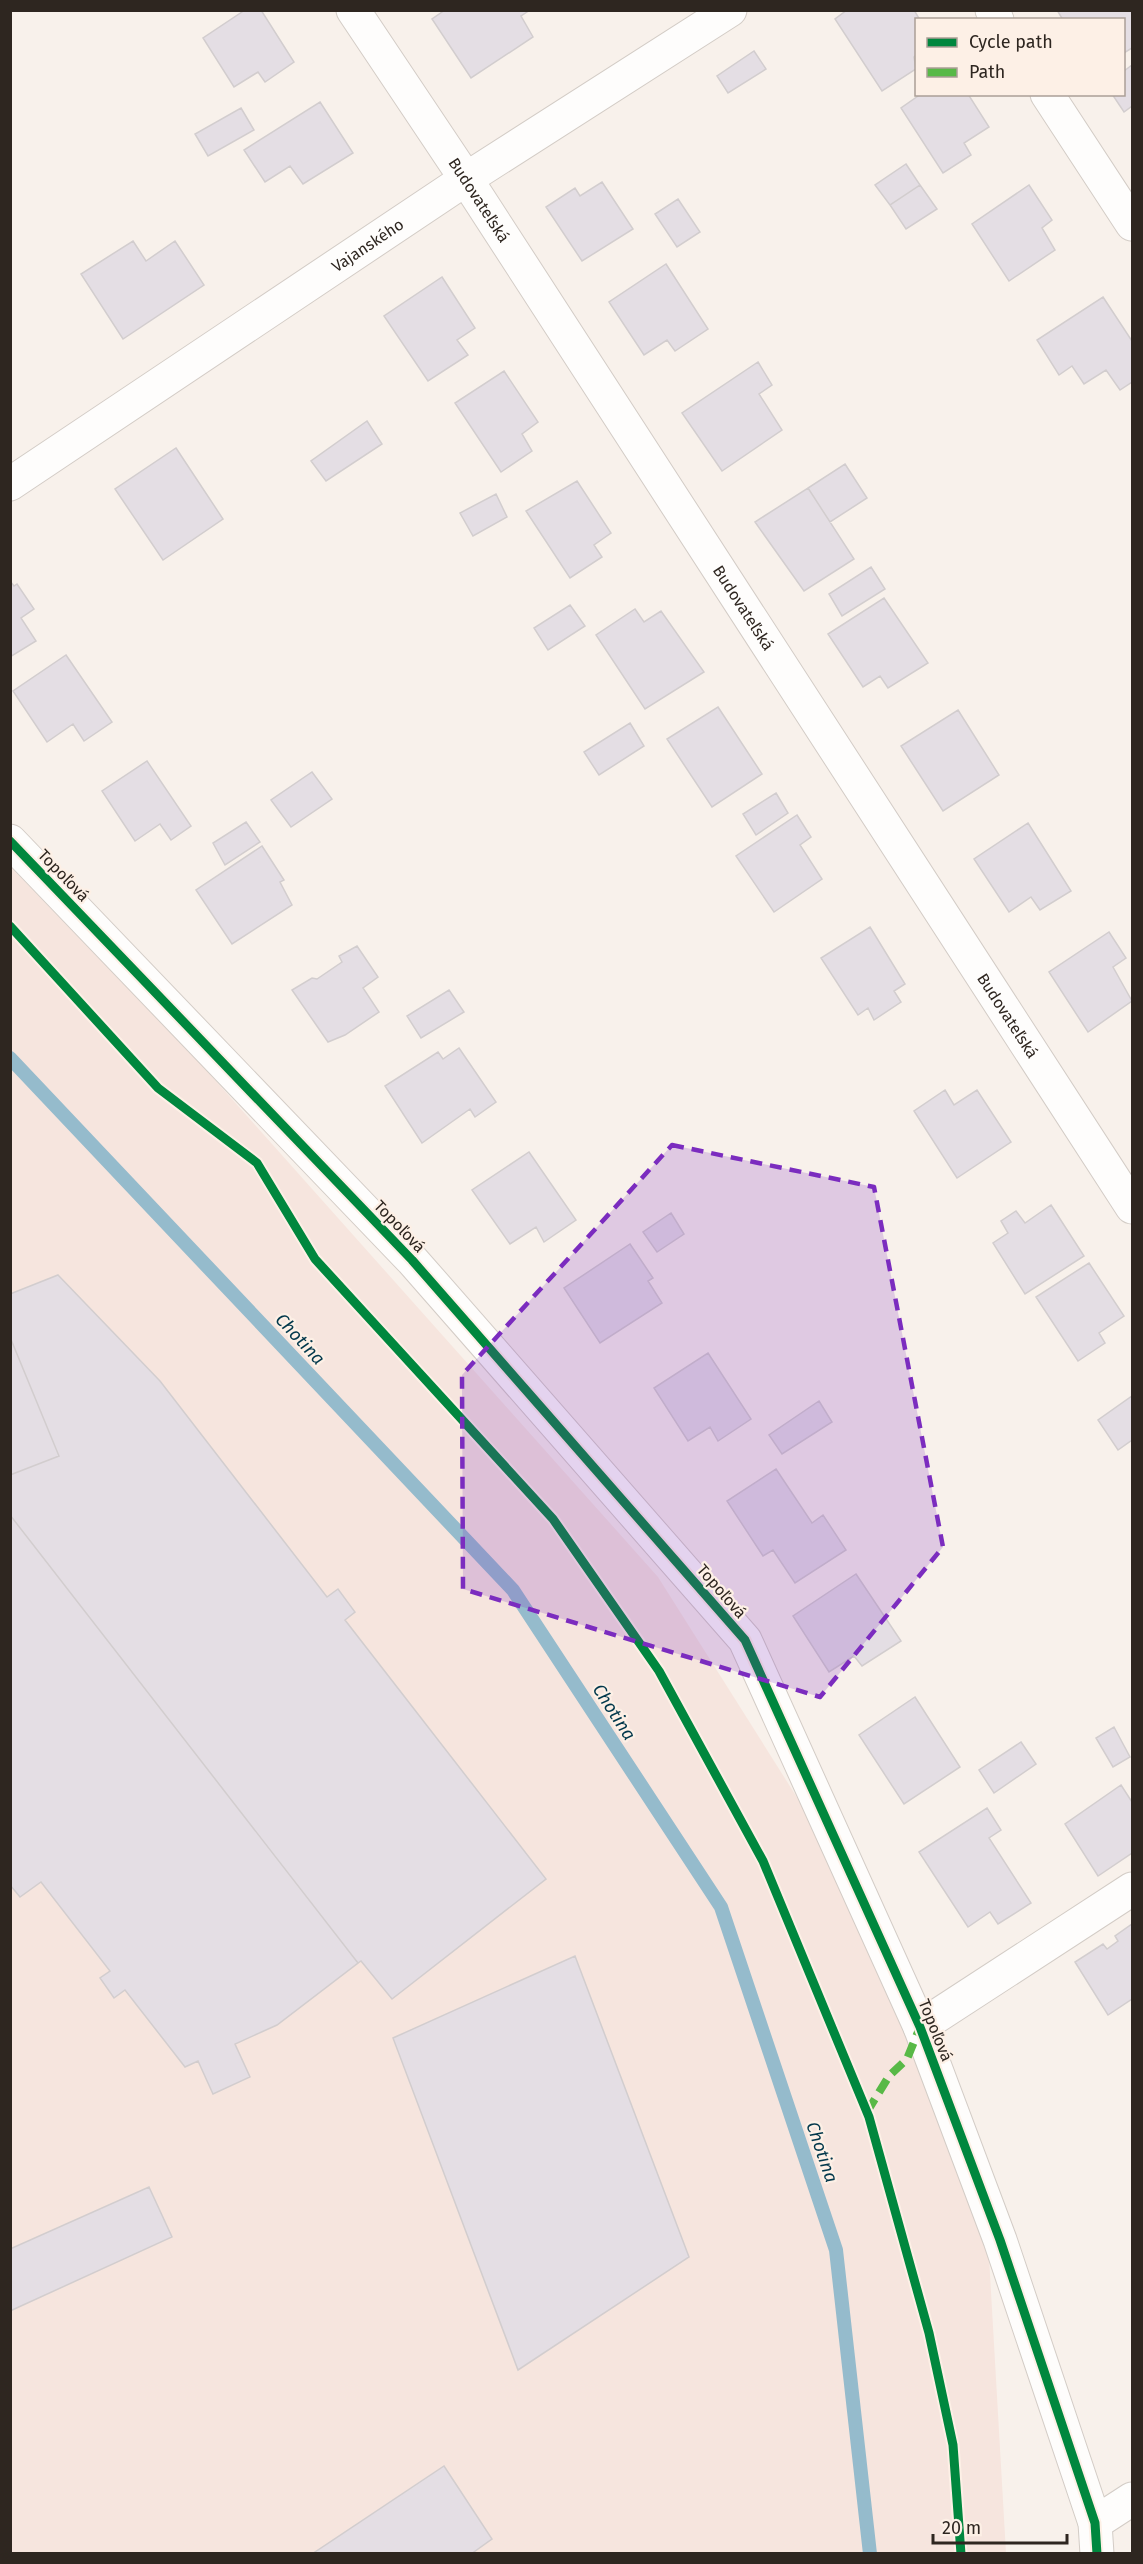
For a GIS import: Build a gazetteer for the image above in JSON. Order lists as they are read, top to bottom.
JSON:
{
  "streets": {
    "street": ["Budovateľská", "Vajanského", "Topoľová"]
  },
  "crossings": [
    ["Budovateľská", "Vajanského"]
  ],
  "water": ["Chotina"],
  "legend": ["Cycle path", "Path"],
  "scale_bar": "20 m"
}
